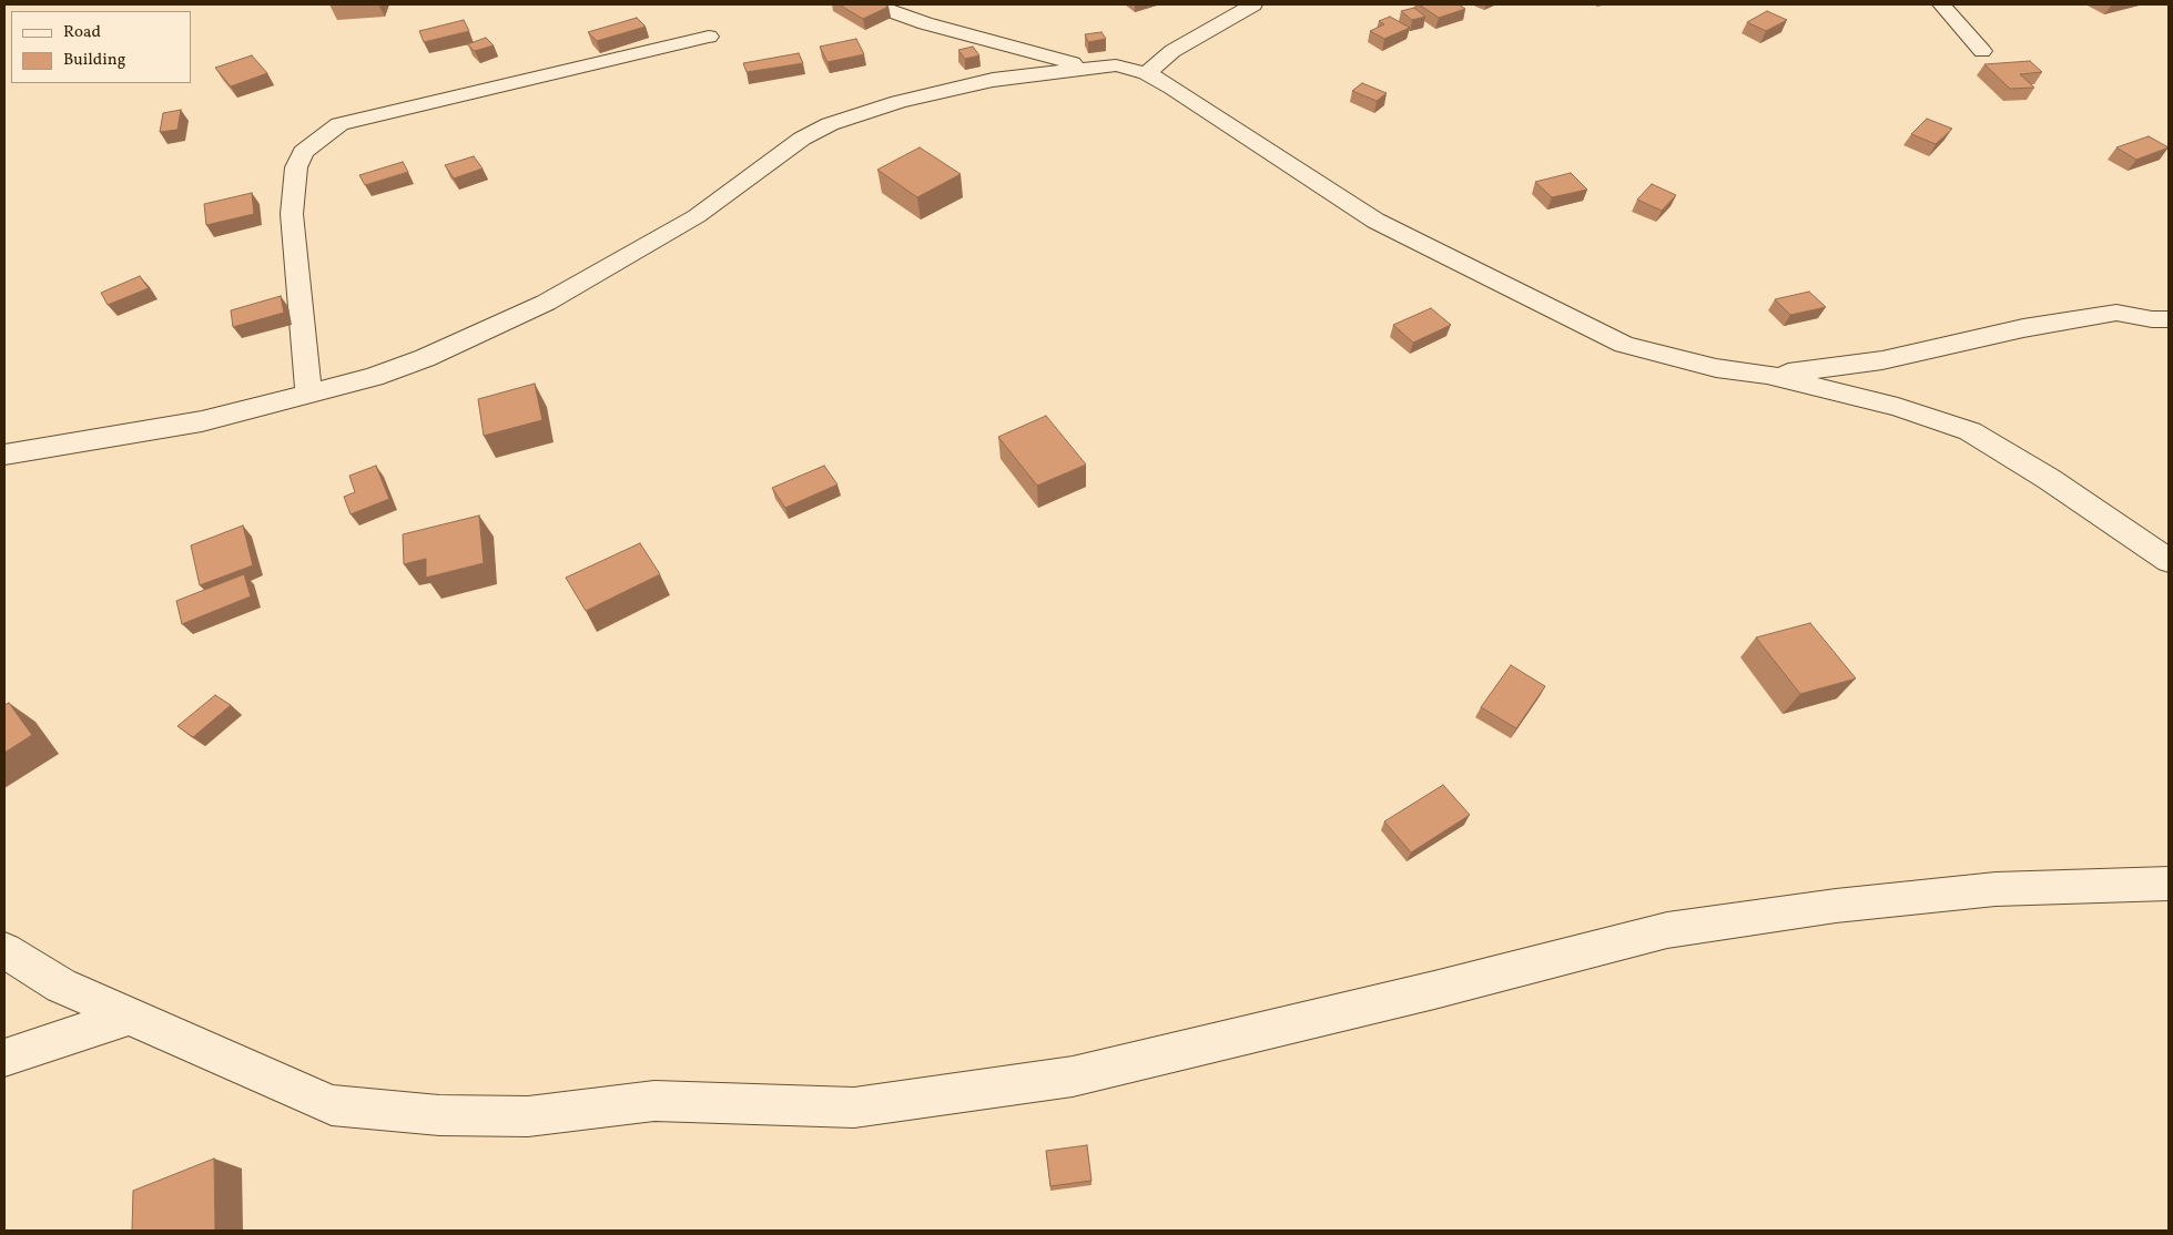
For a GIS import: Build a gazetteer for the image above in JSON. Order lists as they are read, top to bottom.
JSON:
{
  "legend": ["Road", "Building"]
}
